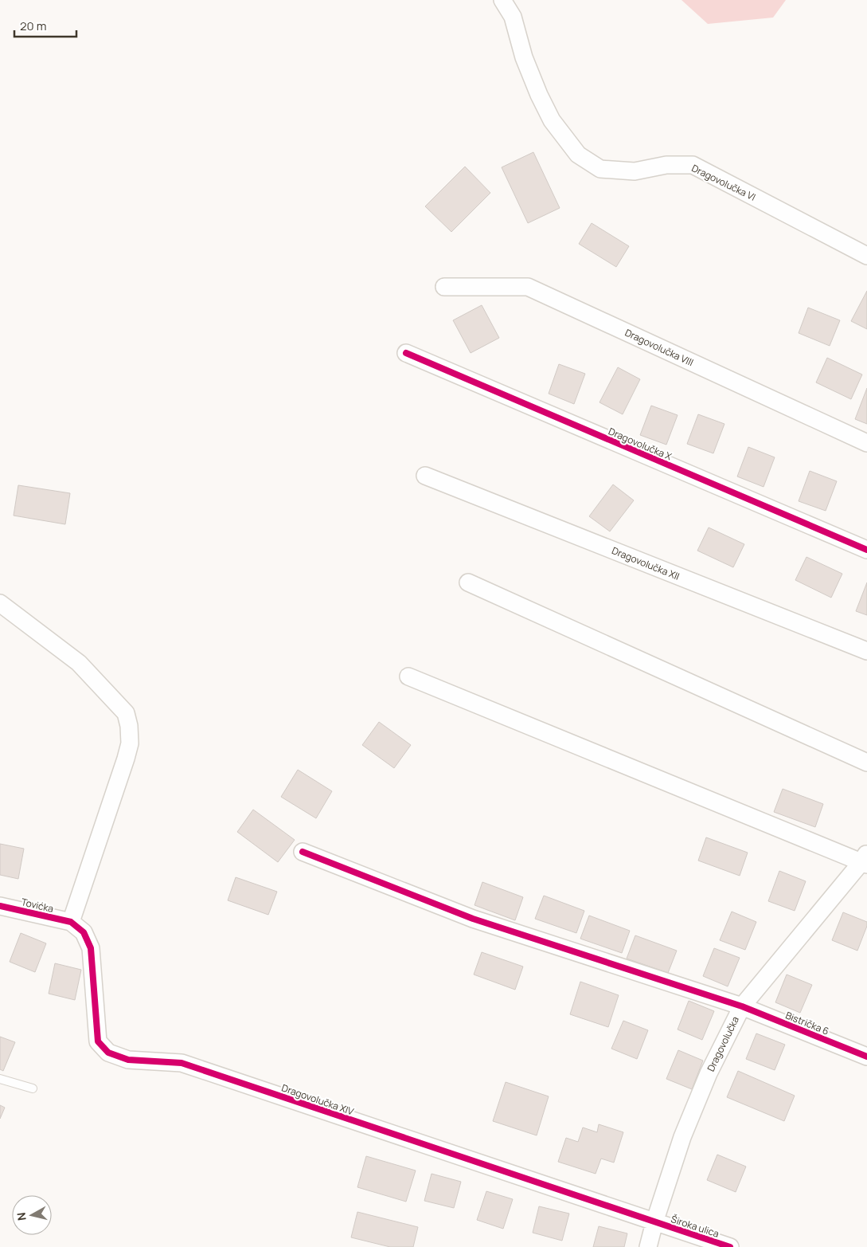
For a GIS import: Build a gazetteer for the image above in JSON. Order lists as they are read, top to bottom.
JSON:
{
  "streets": {
    "street": [
      "Dragovolučka VI",
      "Dragovolučka VIII",
      "Dragovolučka X",
      "Dragovolučka XII",
      "Tovićka",
      "Bistrička 6",
      "Dragovolučka",
      "Dragovolučka XIV",
      "Široka ulica"
    ]
  },
  "crossings": [
    ["Tovićka", "Dragovolučka XIV"],
    ["Bistrička 6", "Dragovolučka"],
    ["Dragovolučka", "Dragovolučka XIV"],
    ["Dragovolučka", "Široka ulica"],
    ["Dragovolučka XIV", "Široka ulica"]
  ],
  "scale_bar": "20 m",
  "north": "left"
}
